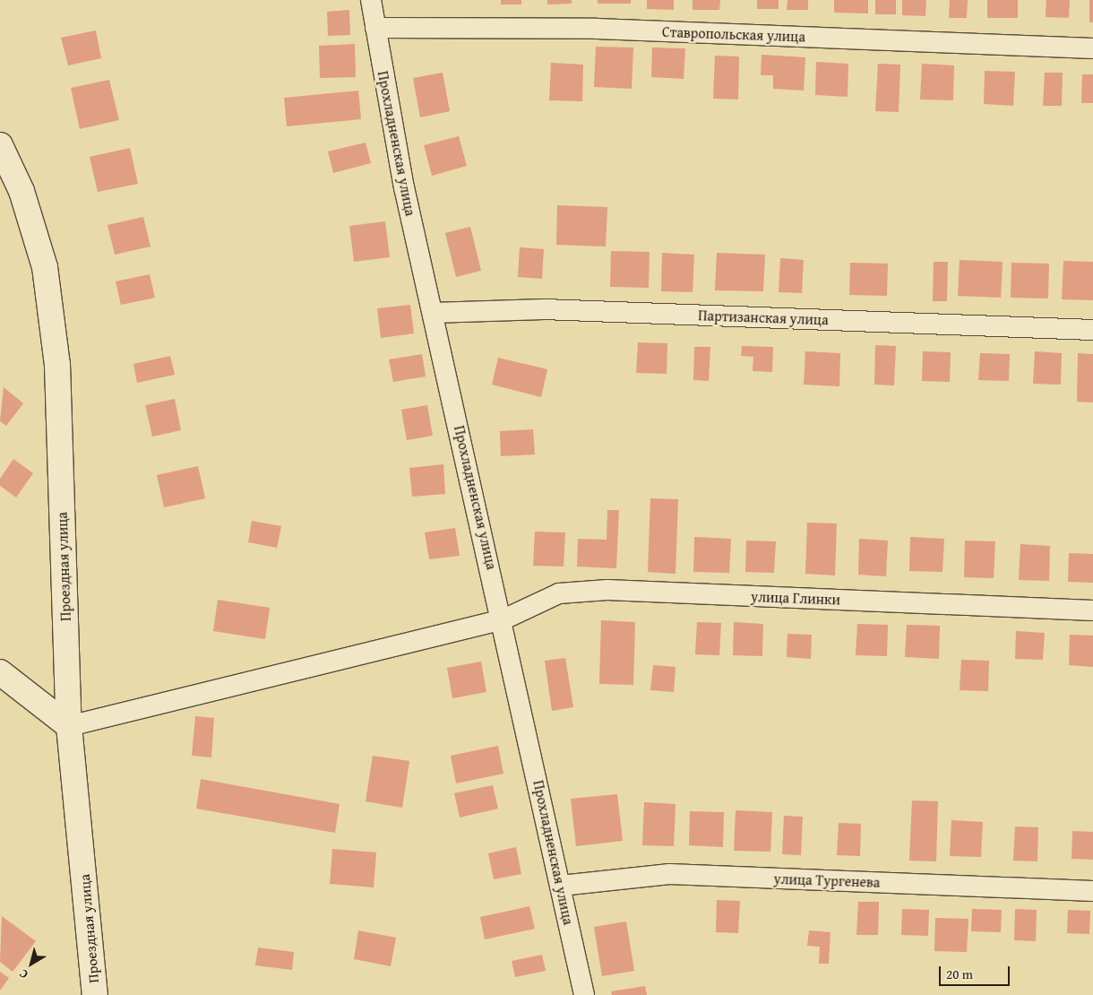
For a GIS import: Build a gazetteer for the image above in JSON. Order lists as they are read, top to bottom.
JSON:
{
  "streets": {
    "main road": ["Проездная улица"],
    "street": [
      "Ставропольская улица",
      "Прохладненская улица",
      "Партизанская улица",
      "улица Глинки",
      "улица Тургенева"
    ]
  },
  "crossings": [
    ["Ставропольская улица", "Прохладненская улица"],
    ["Прохладненская улица", "Партизанская улица"],
    ["Прохладненская улица", "улица Глинки"],
    ["Прохладненская улица", "улица Тургенева"],
    ["Проездная улица", "улица Глинки"]
  ],
  "scale_bar": "20 m",
  "north": "bottom left"
}
